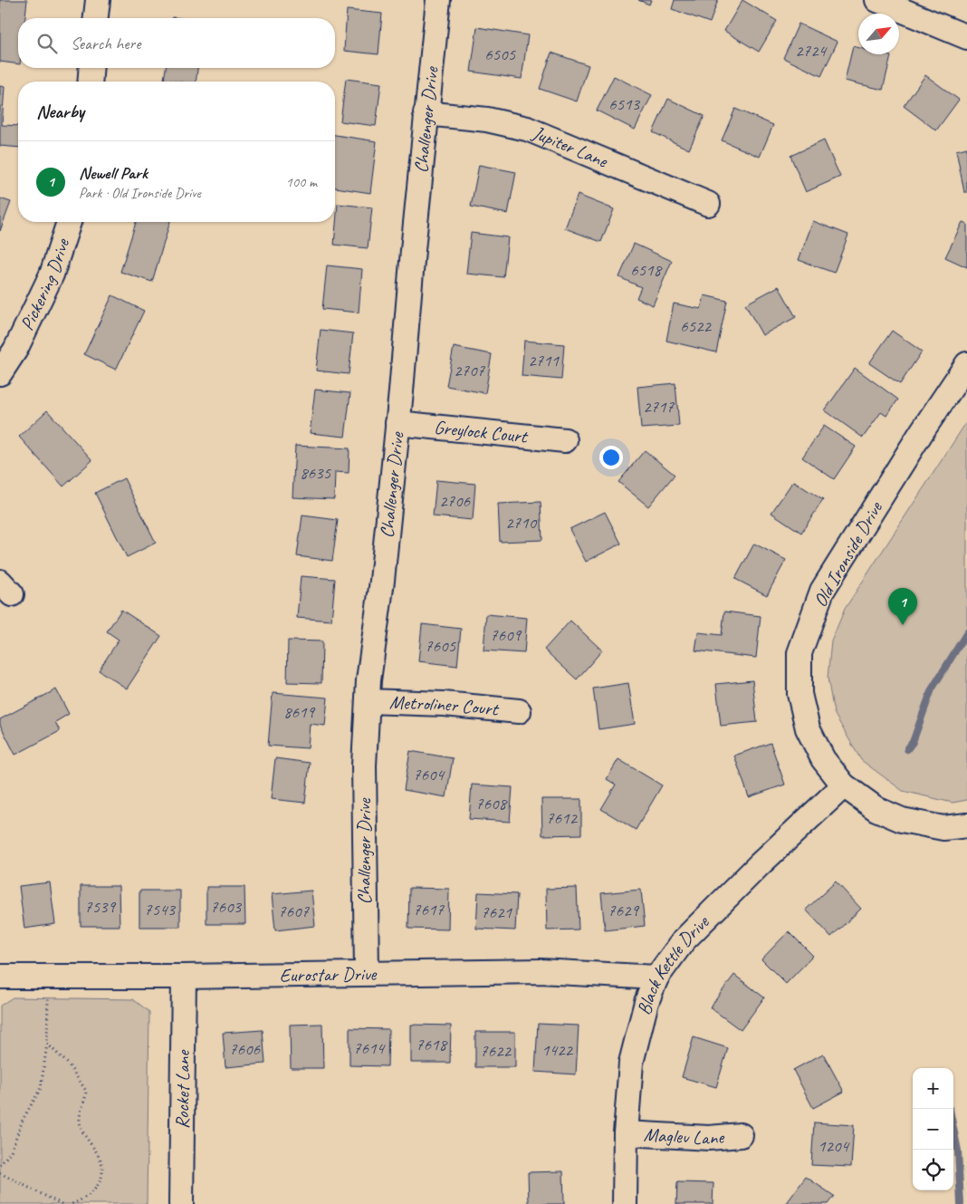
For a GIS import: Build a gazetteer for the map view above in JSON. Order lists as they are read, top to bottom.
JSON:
{
  "streets": {
    "street": [
      "Challenger Drive",
      "Jupiter Lane",
      "Pickering Drive",
      "Greylock Court",
      "Old Ironside Drive",
      "Metroliner Court",
      "Black Kettle Drive",
      "Eurostar Drive",
      "Rocket Lane",
      "Maglev Lane"
    ]
  },
  "crossings": [
    ["Challenger Drive", "Jupiter Lane"],
    ["Challenger Drive", "Greylock Court"],
    ["Challenger Drive", "Metroliner Court"],
    ["Challenger Drive", "Eurostar Drive"],
    ["Old Ironside Drive", "Black Kettle Drive"],
    ["Black Kettle Drive", "Eurostar Drive"],
    ["Black Kettle Drive", "Maglev Lane"],
    ["Eurostar Drive", "Rocket Lane"]
  ],
  "house_numbers": [
    "2724",
    "6505",
    "6513",
    "6518",
    "6522",
    "2711",
    "2707",
    "2717",
    "8635",
    "2706",
    "2710",
    "7609",
    "7605",
    "8619",
    "7604",
    "7608",
    "7612",
    "7539",
    "7603",
    "7543",
    "7617",
    "7629",
    "7607",
    "7621",
    "7618",
    "7614",
    "7606",
    "1422",
    "7622",
    "1204"
  ],
  "north": "top right",
  "page": {
    "search": "Search here",
    "heading": "Nearby",
    "list": [
      {
        "mark": "1",
        "name": "Newell Park",
        "note": "Park · Old Ironside Drive",
        "value": "100 m"
      }
    ],
    "pins": "1",
    "map_buttons": ["+", "−"]
  }
}
